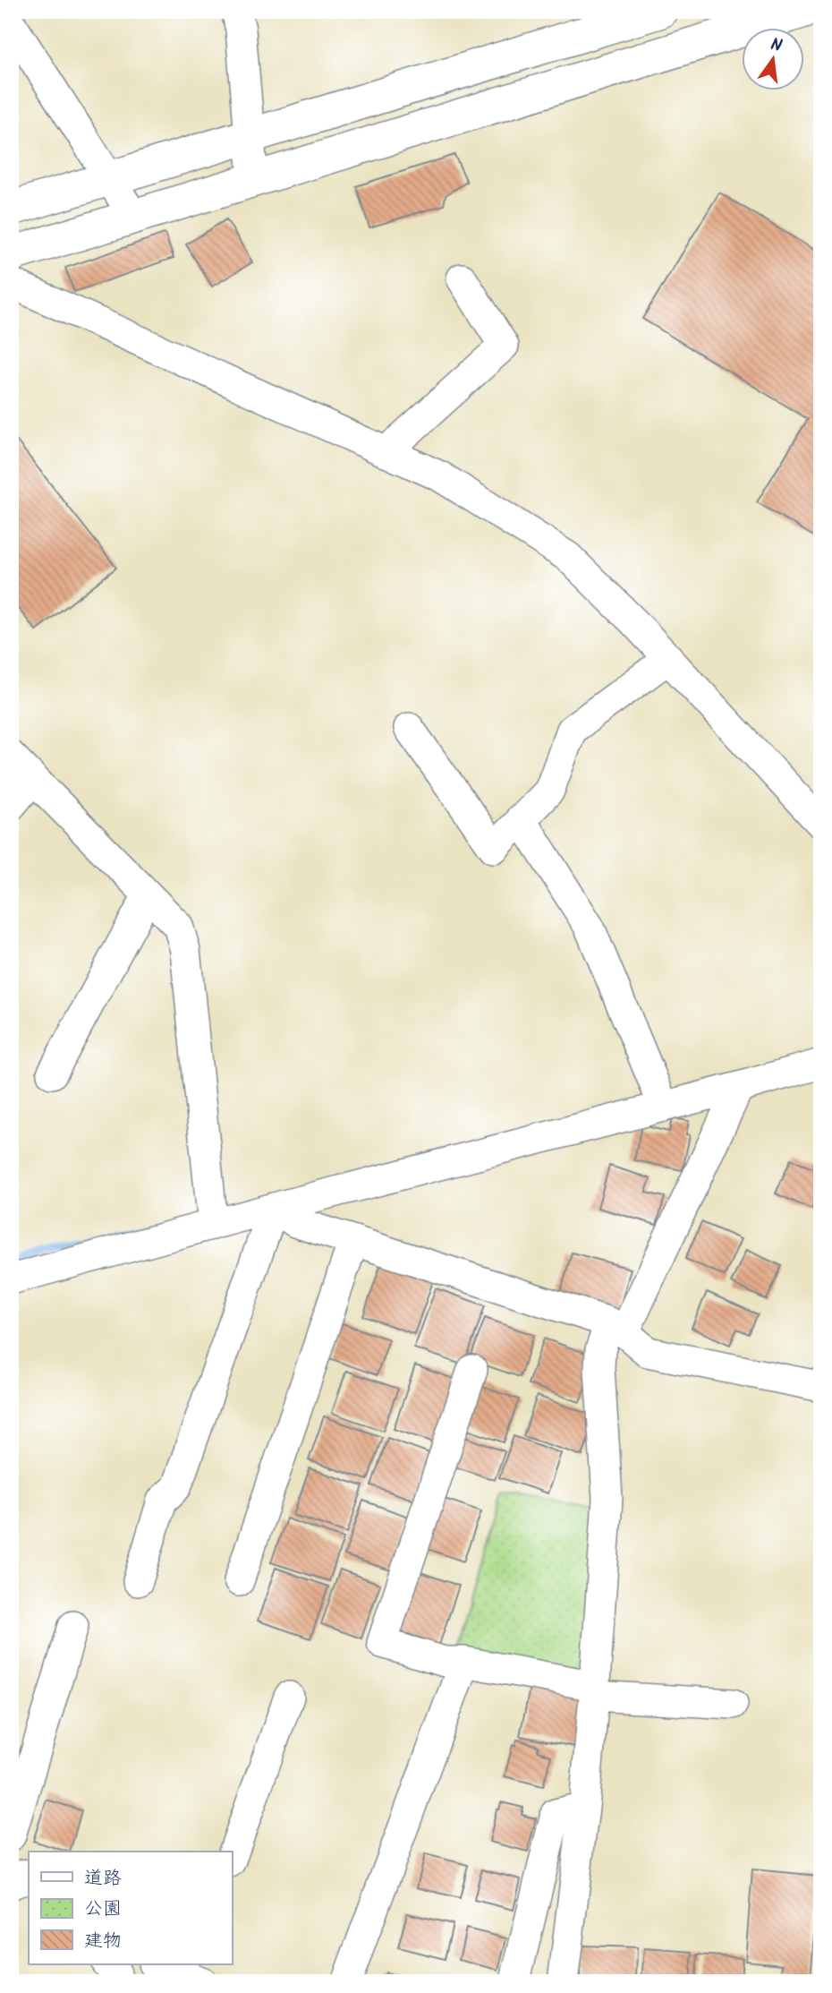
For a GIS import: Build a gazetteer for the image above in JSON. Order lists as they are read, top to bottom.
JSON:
{
  "legend": ["道路", "公園", "建物"],
  "north": "top"
}
